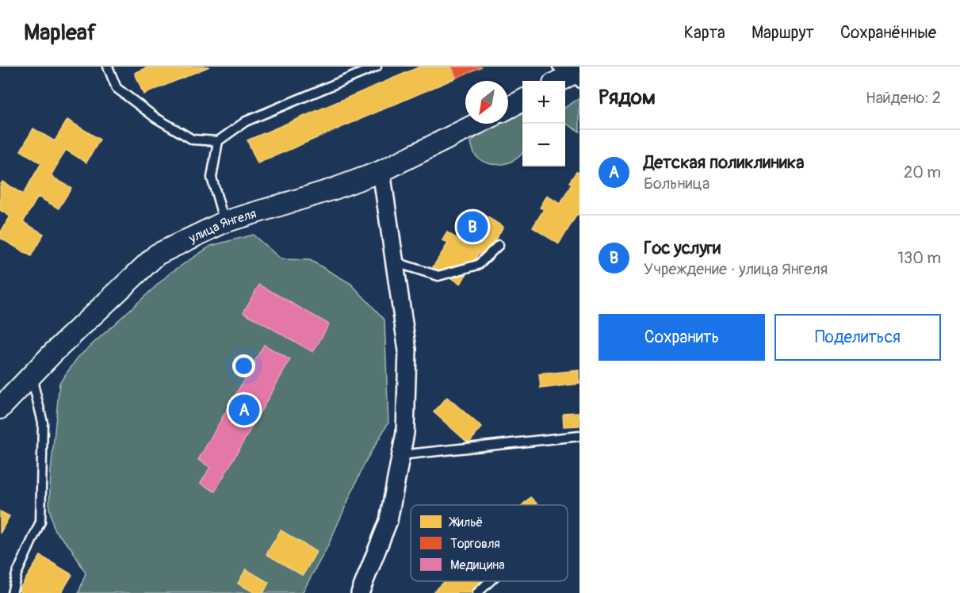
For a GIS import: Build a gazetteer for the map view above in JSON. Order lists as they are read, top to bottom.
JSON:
{
  "streets": {
    "street": ["улица Янгеля"]
  },
  "legend": ["Жильё", "Торговля", "Медицина"],
  "north": "bottom left",
  "page": {
    "header": "Mapleaf",
    "nav": ["Карта", "Маршрут", "Сохранённые"],
    "heading": ["Рядом", "Найдено: 2"],
    "map_buttons": ["+", "−"],
    "list": [
      {
        "mark": "A",
        "name": "Детская поликлиника",
        "note": "Больница",
        "value": "20 m"
      },
      {
        "mark": "B",
        "name": "Гос услуги",
        "note": "Учреждение · улица Янгеля",
        "value": "130 m"
      }
    ],
    "pins": ["B", "A"],
    "buttons": ["Сохранить", "Поделиться"]
  }
}
